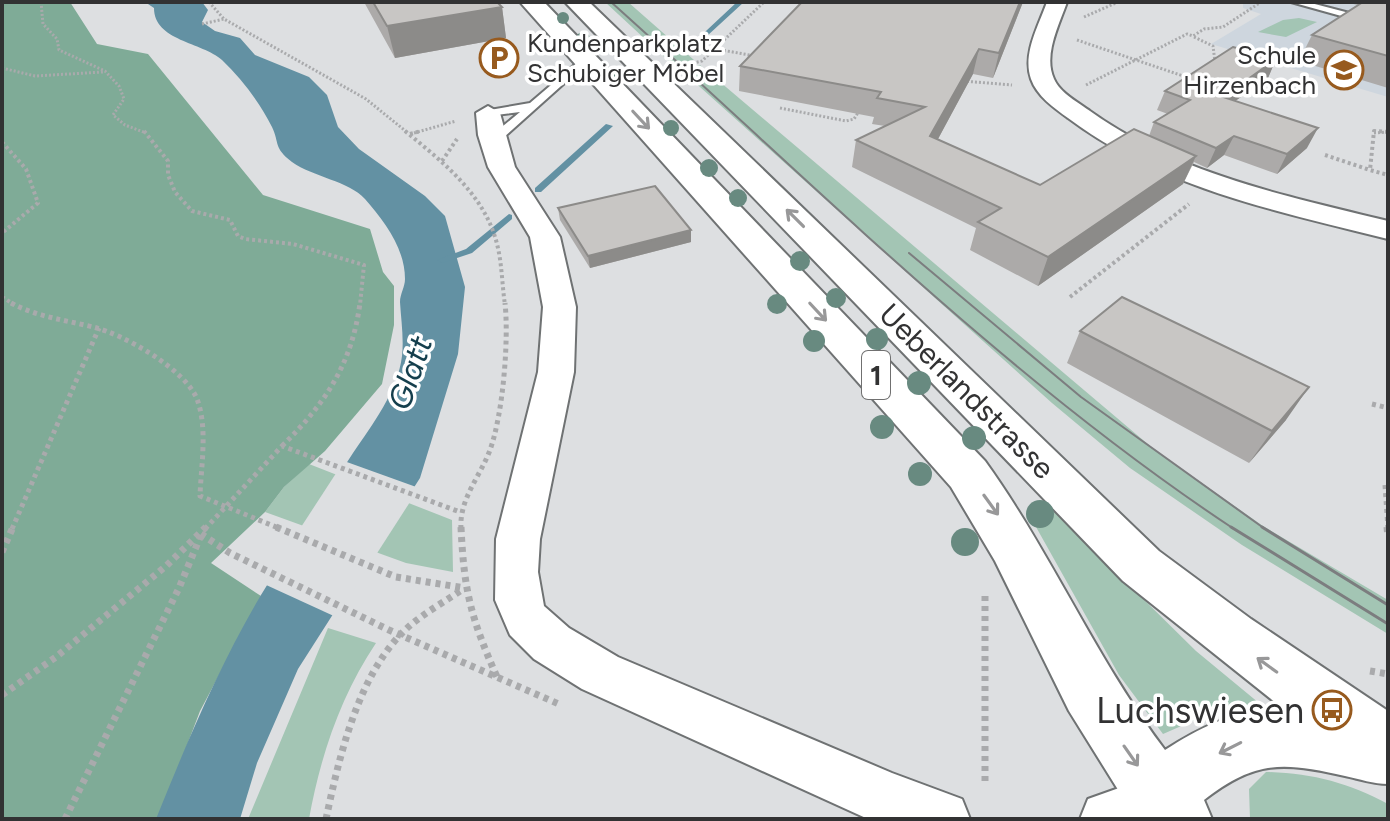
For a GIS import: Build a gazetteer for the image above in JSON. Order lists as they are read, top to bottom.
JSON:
{
  "streets": {
    "main road": ["1", "Ueberlandstrasse"]
  },
  "water": ["Glatt"],
  "places": {
    "parking": ["Kundenparkplatz Schubiger Möbel"],
    "school or university": ["Schule Hirzenbach"],
    "bus stop": ["Luchswiesen"]
  }
}
